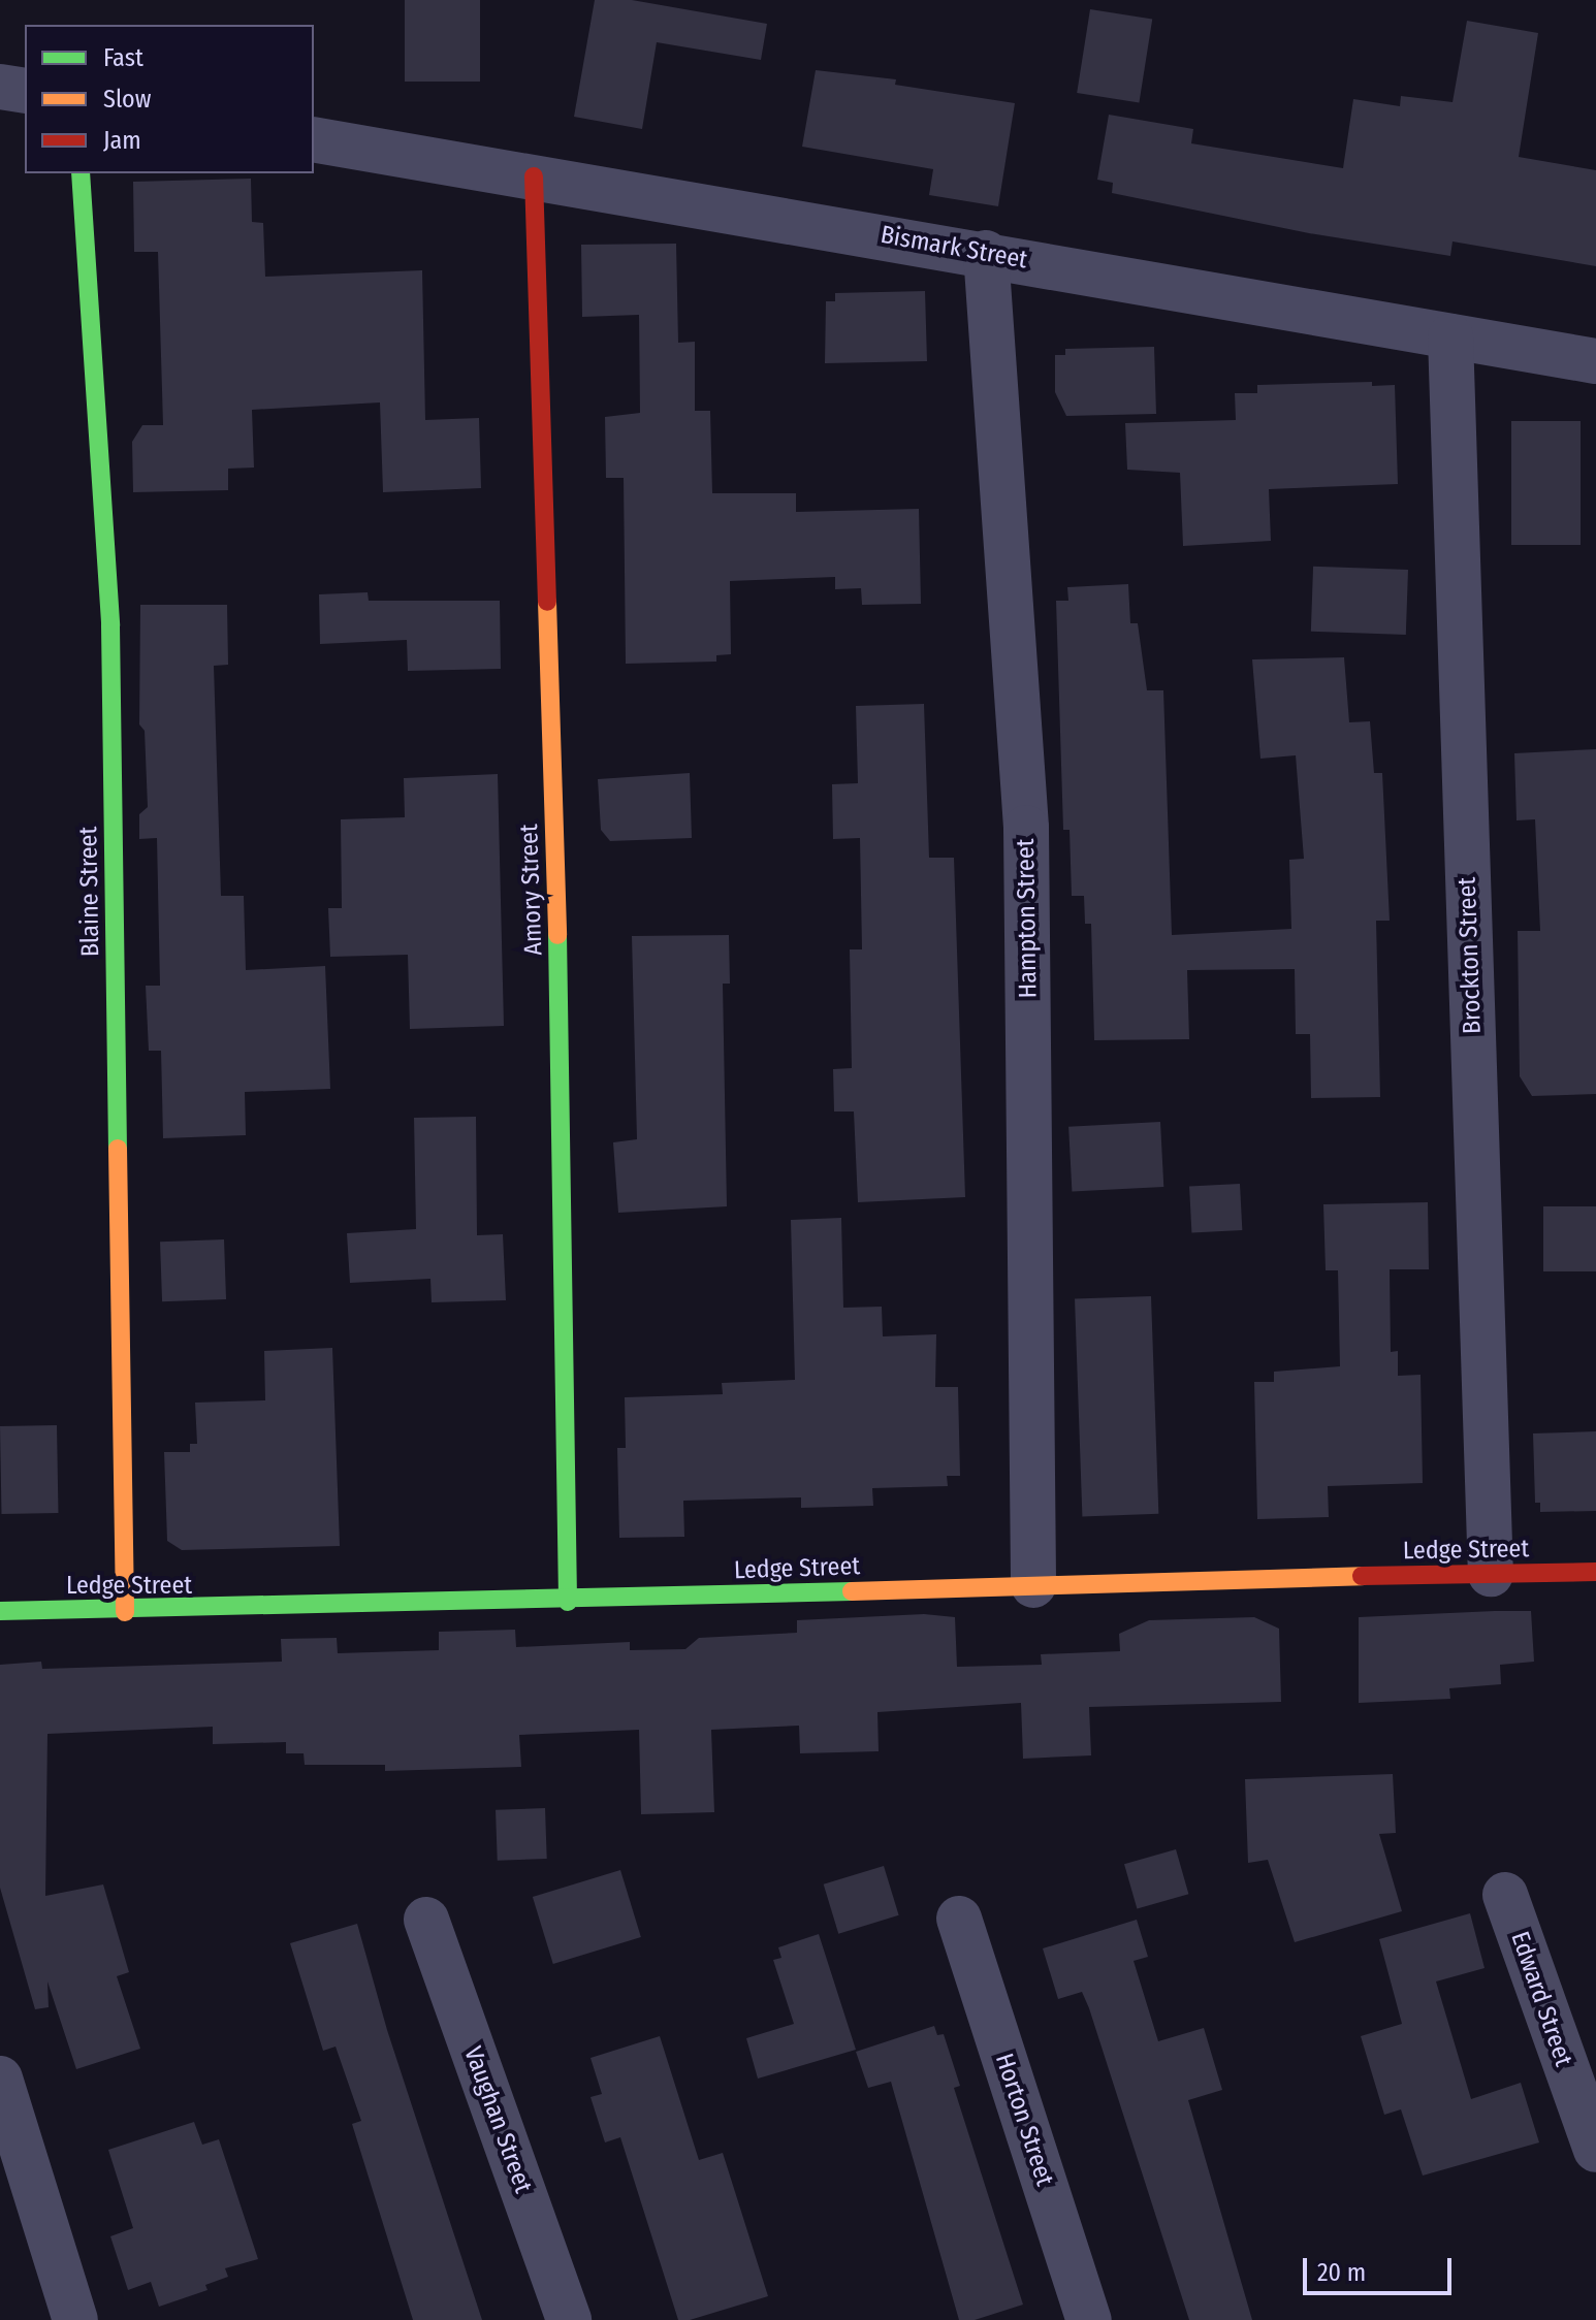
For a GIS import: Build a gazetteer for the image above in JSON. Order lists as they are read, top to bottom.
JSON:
{
  "streets": {
    "street": [
      "Bismark Street",
      "Amory Street",
      "Blaine Street",
      "Hampton Street",
      "Brockton Street",
      "Ledge Street",
      "Edward Street",
      "Vaughan Street",
      "Horton Street"
    ]
  },
  "crossings": [
    ["Bismark Street", "Amory Street"],
    ["Bismark Street", "Hampton Street"],
    ["Bismark Street", "Brockton Street"],
    ["Amory Street", "Ledge Street"],
    ["Blaine Street", "Ledge Street"],
    ["Hampton Street", "Ledge Street"],
    ["Brockton Street", "Ledge Street"]
  ],
  "legend": ["Fast", "Slow", "Jam"],
  "scale_bar": "20 m"
}
